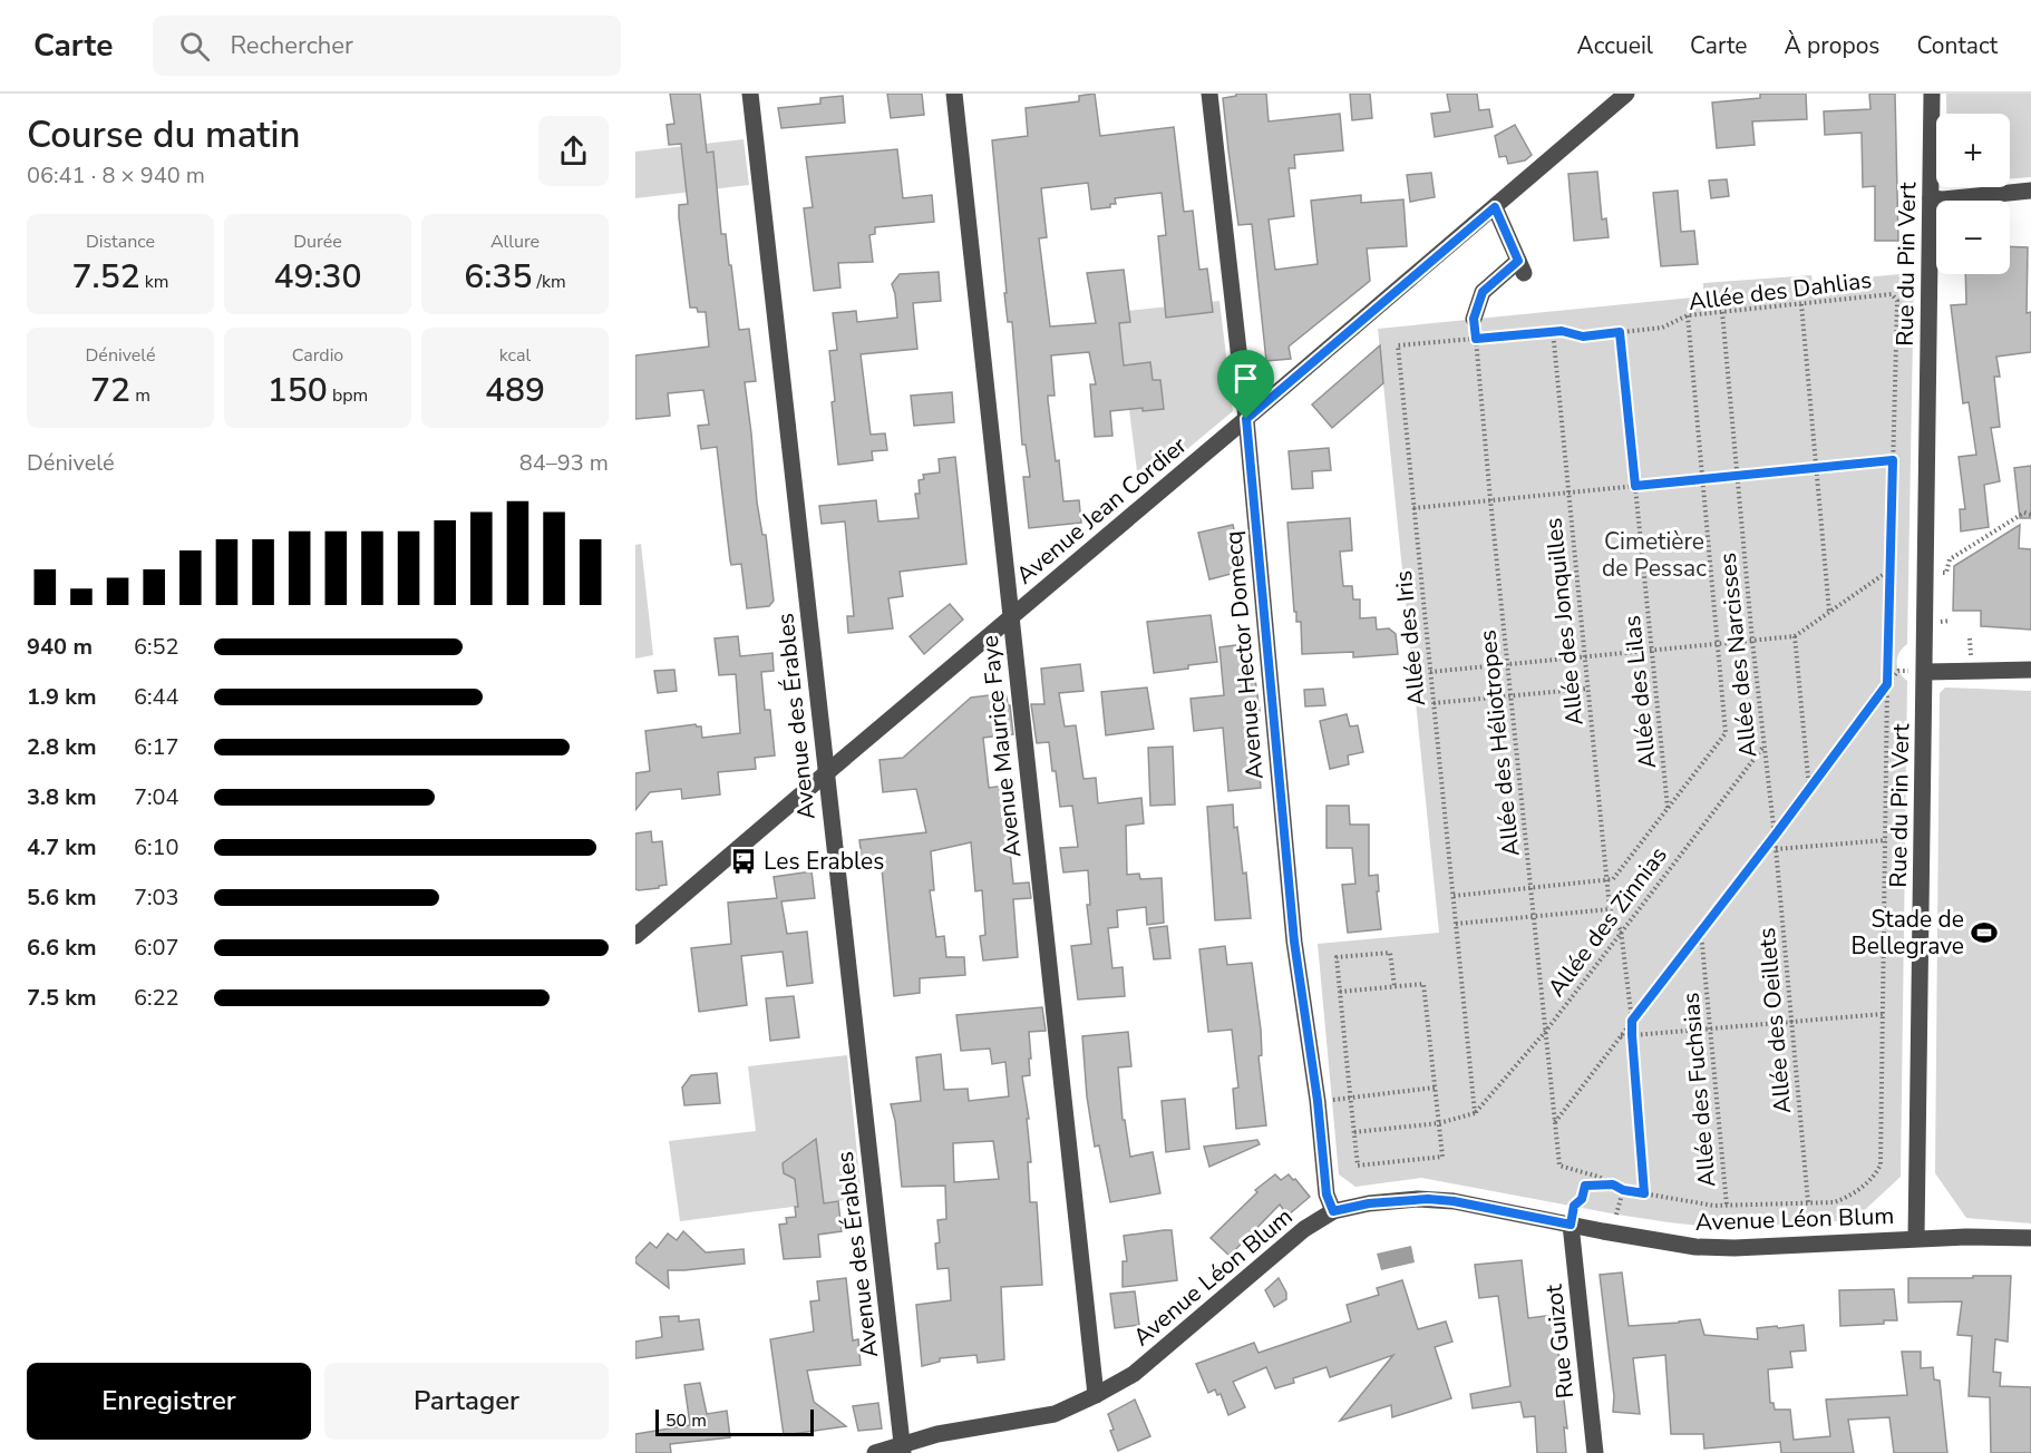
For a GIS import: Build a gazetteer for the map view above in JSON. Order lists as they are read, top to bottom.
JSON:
{
  "streets": {
    "street": [
      "Rue du Pin Vert",
      "Avenue Jean Cordier",
      "Avenue Hector Domecq",
      "Avenue des Érables",
      "Avenue Maurice Faye",
      "Avenue Léon Blum",
      "Rue Guizot"
    ],
    "path": [
      "Allée des Dahlias",
      "Allée des Jonquilles",
      "Allée des Iris",
      "Allée des Narcisses",
      "Allée des Lilas",
      "Allée des Héliotropes",
      "Allée des Zinnias",
      "Allée des Oeillets",
      "Allée des Fuchsias"
    ]
  },
  "crossings": [
    ["Rue du Pin Vert", "Avenue Léon Blum"],
    ["Allée des Dahlias", "Allée des Iris"],
    ["Allée des Dahlias", "Allée des Narcisses"],
    ["Allée des Dahlias", "Allée des Lilas"],
    ["Allée des Dahlias", "Allée des Héliotropes"],
    ["Allée des Dahlias", "Allée des Oeillets"],
    ["Allée des Dahlias", "Allée des Fuchsias"],
    ["Avenue Jean Cordier", "Avenue Hector Domecq"],
    ["Avenue Jean Cordier", "Avenue des Érables"],
    ["Avenue Jean Cordier", "Avenue Maurice Faye"],
    ["Allée des Jonquilles", "Allée des Iris"],
    ["Allée des Iris", "Allée des Héliotropes"],
    ["Allée des Iris", "Allée des Zinnias"],
    ["Avenue Hector Domecq", "Avenue Léon Blum"],
    ["Allée des Narcisses", "Allée des Zinnias"],
    ["Allée des Narcisses", "Allée des Oeillets"],
    ["Avenue des Érables", "Avenue Léon Blum"],
    ["Allée des Héliotropes", "Allée des Zinnias"],
    ["Avenue Maurice Faye", "Avenue Léon Blum"],
    ["Avenue Léon Blum", "Rue Guizot"]
  ],
  "parks": ["Cimetière de Pessac"],
  "places": {
    "bus stop": ["Les Erables"],
    "sports": ["Stade de Bellegrave"]
  },
  "scale_bar": "50 m",
  "page": {
    "header": "Carte",
    "search": "Rechercher",
    "nav": [
      "Accueil",
      "Carte",
      "À propos",
      "Contact"
    ],
    "heading": ["Course du matin", "06:41 · 8 × 940 m"],
    "map_buttons": ["+", "−"],
    "stats": [
      ["Distance", "7.52 km"],
      ["Durée", "49:30"],
      ["Allure", "6:35 /km"],
      ["Dénivelé", "72 m"],
      ["Cardio", "150 bpm"],
      ["kcal", "489"]
    ],
    "chart": ["Dénivelé", "84–93 m"],
    "list": [
      {
        "name": "940 m",
        "note": "6:52"
      },
      {
        "name": "1.9 km",
        "note": "6:44"
      },
      {
        "name": "2.8 km",
        "note": "6:17"
      },
      {
        "name": "3.8 km",
        "note": "7:04"
      },
      {
        "name": "4.7 km",
        "note": "6:10"
      },
      {
        "name": "5.6 km",
        "note": "7:03"
      },
      {
        "name": "6.6 km",
        "note": "6:07"
      },
      {
        "name": "7.5 km",
        "note": "6:22"
      }
    ],
    "buttons": ["Enregistrer", "Partager"],
    "scale": "50 m"
  }
}
